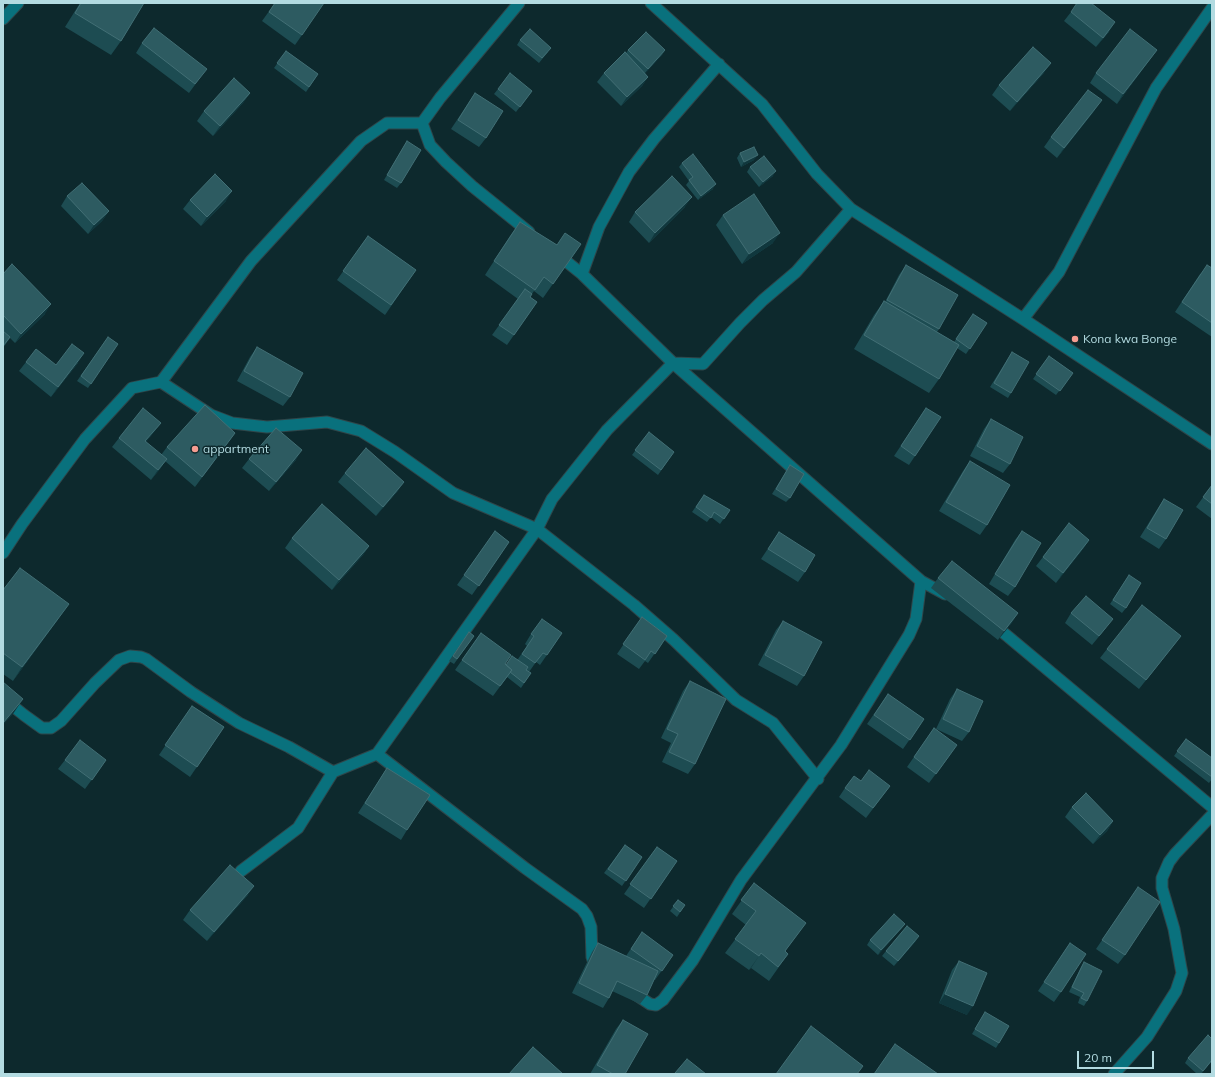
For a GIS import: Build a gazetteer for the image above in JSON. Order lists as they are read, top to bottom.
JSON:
{
  "places": ["Kona kwa Bonge", "appartment"],
  "scale_bar": "20 m"
}
